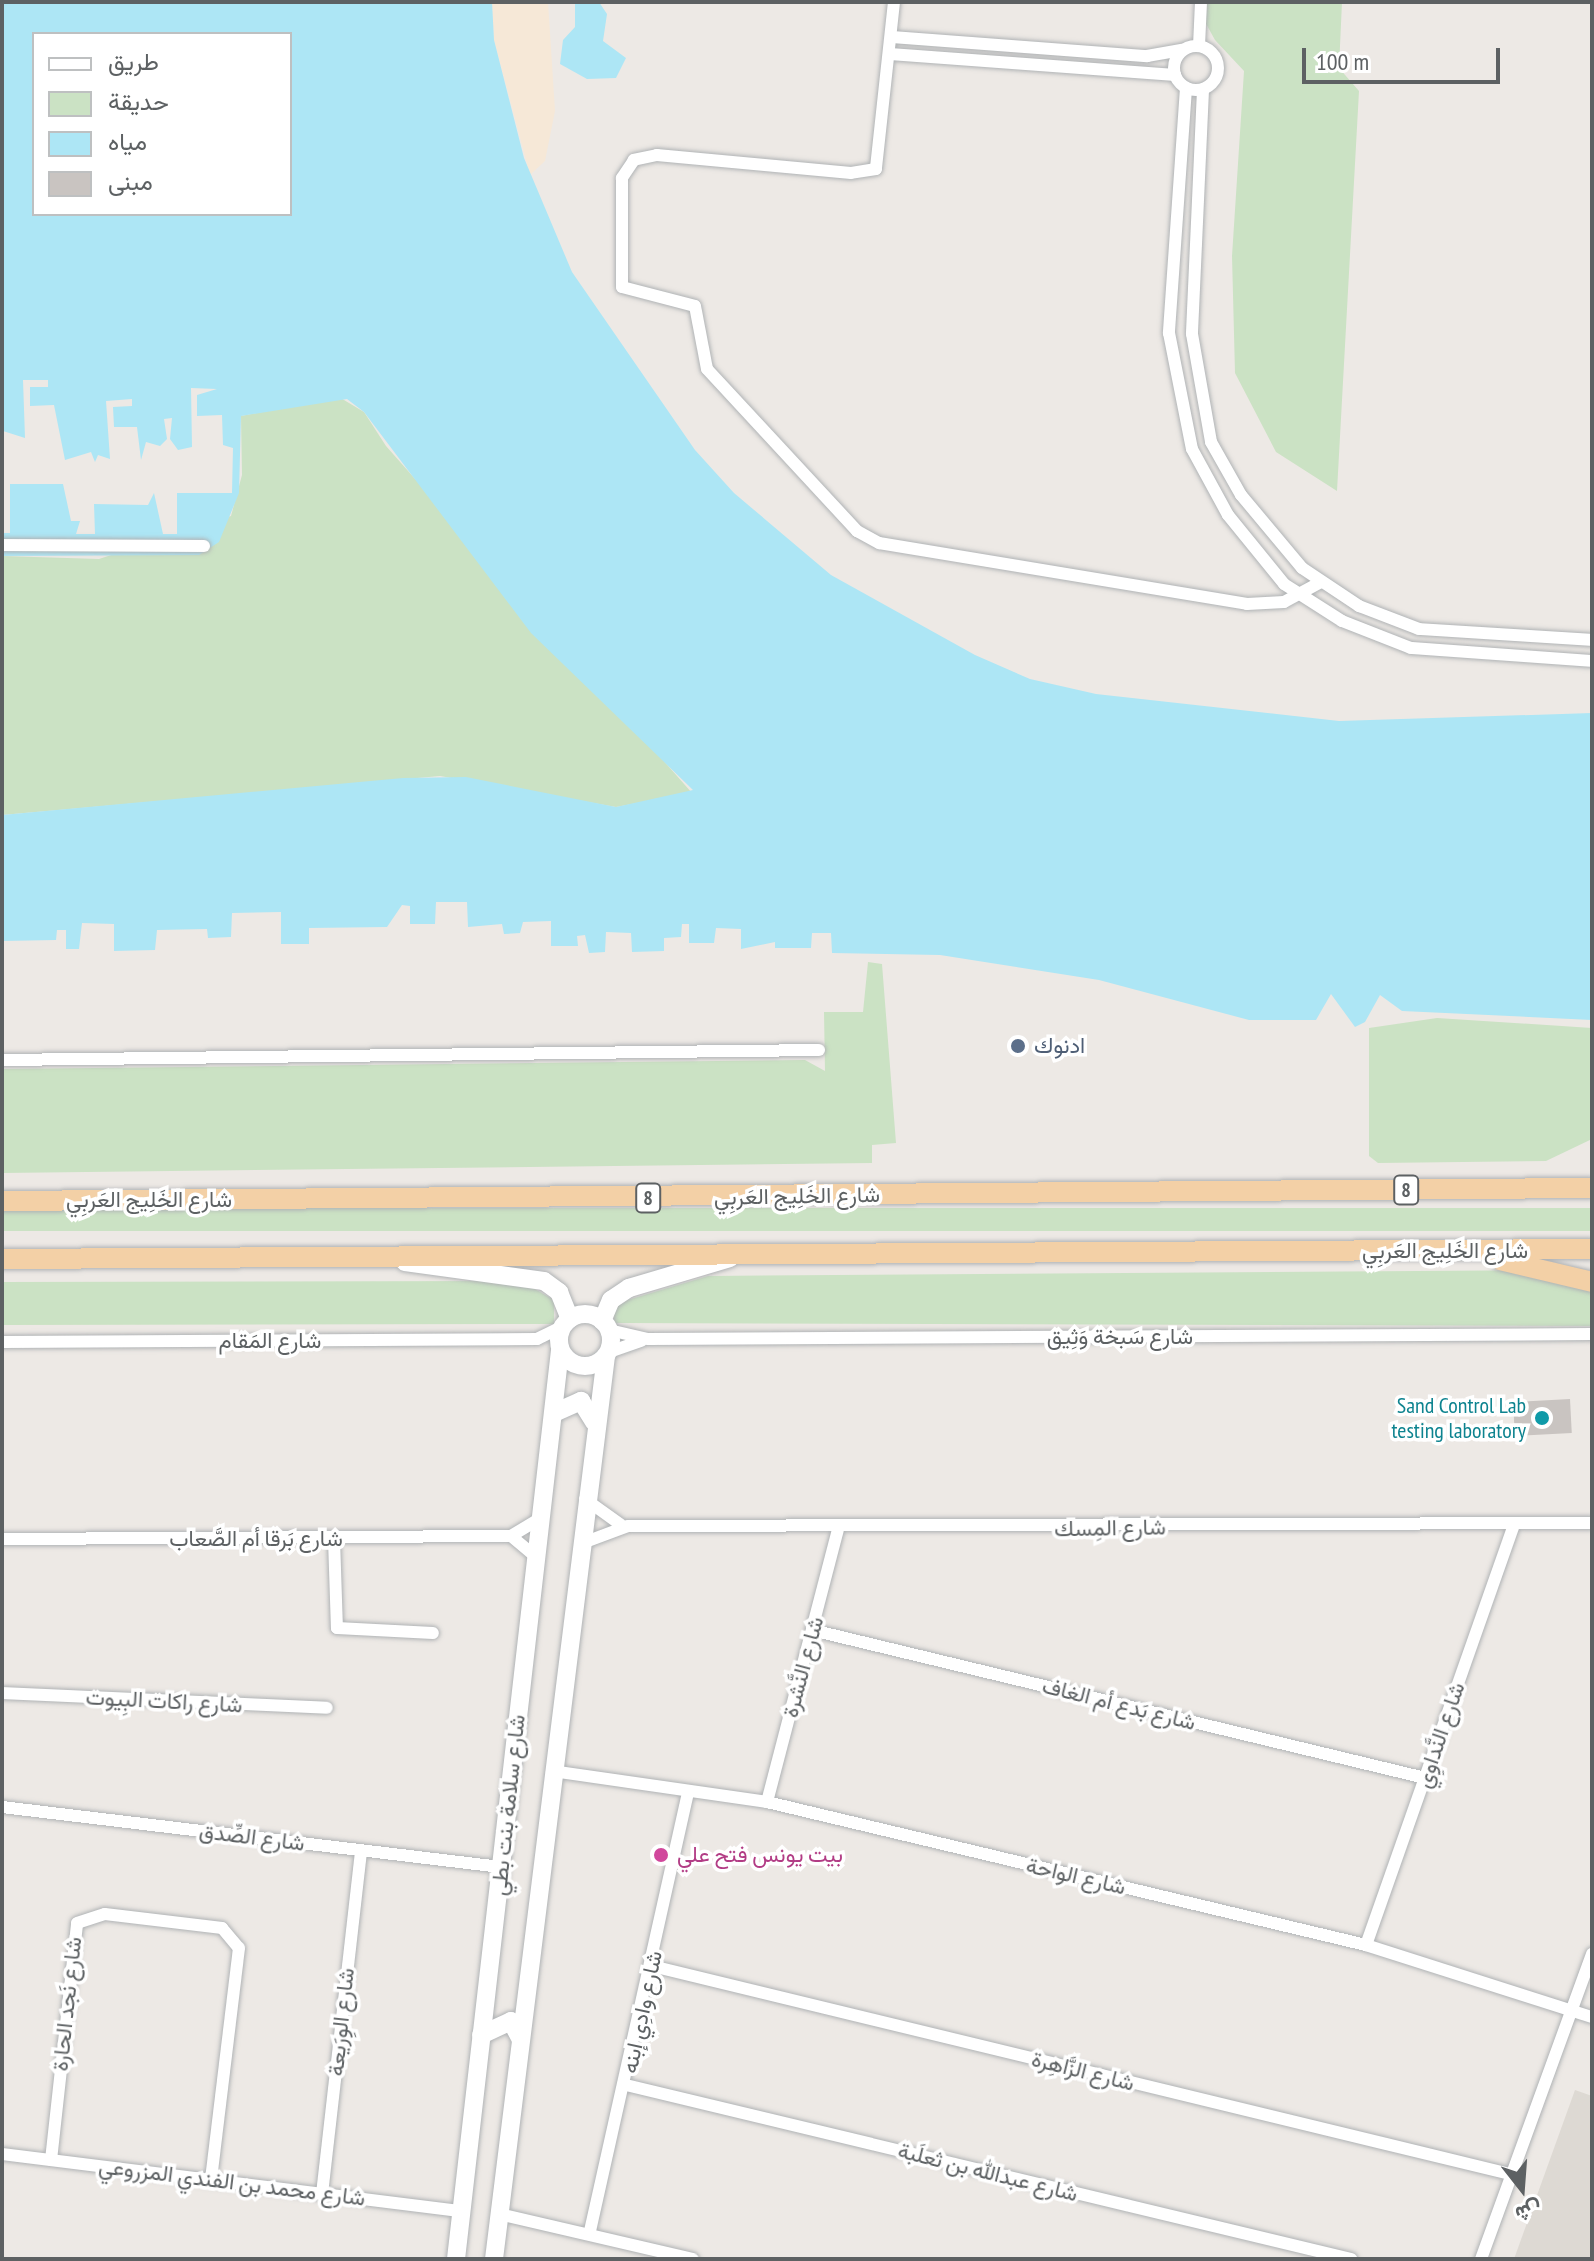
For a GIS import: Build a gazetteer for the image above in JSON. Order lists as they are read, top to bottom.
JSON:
{
  "streets": {
    "highway": ["8", "شارع الخَلِيج العَربِي"],
    "main road": ["شارع سلامة بنت بطي"],
    "street": [
      "شارع سَبخة وَثِيق",
      "شارع المَقام",
      "شارع المِسك",
      "شارع بَرقا أم الصَّعاب",
      "شارع النَّشرة",
      "شارع راكات البِيوت",
      "شارع بَدع أم الغاف",
      "شارع النَّداوِي",
      "شارع الصِّدق",
      "شارع الواحة",
      "شارع نَجد الحارة",
      "شارع وادِي إبنه",
      "شارع الوِرَيعة",
      "شارع الزَّاهِرة",
      "شارع عبدالله بن ثعلَبة",
      "شارع محمد بن الفندي المزروعي"
    ]
  },
  "crossings": [
    ["شارع سَبخة وَثِيق", "شارع سلامة بنت بطي"],
    ["شارع المَقام", "شارع سلامة بنت بطي"],
    ["شارع المِسك", "شارع النَّشرة"],
    ["شارع المِسك", "شارع النَّداوِي"],
    ["شارع المِسك", "شارع سلامة بنت بطي"],
    ["شارع النَّشرة", "شارع بَدع أم الغاف"],
    ["شارع النَّشرة", "شارع الواحة"],
    ["شارع بَدع أم الغاف", "شارع النَّداوِي"],
    ["شارع النَّداوِي", "شارع الواحة"],
    ["شارع سلامة بنت بطي", "شارع الصِّدق"],
    ["شارع سلامة بنت بطي", "شارع الواحة"],
    ["شارع سلامة بنت بطي", "شارع محمد بن الفندي المزروعي"],
    ["شارع الصِّدق", "شارع الوِرَيعة"],
    ["شارع الواحة", "شارع وادِي إبنه"],
    ["شارع نَجد الحارة", "شارع محمد بن الفندي المزروعي"],
    ["شارع وادِي إبنه", "شارع الزَّاهِرة"],
    ["شارع وادِي إبنه", "شارع عبدالله بن ثعلَبة"],
    ["شارع الوِرَيعة", "شارع محمد بن الفندي المزروعي"]
  ],
  "places": ["ادنوك", "Sand Control Lab testing laboratory", "بيت يونس فتح علي"],
  "legend": [
    "طريق",
    "حديقة",
    "مياه",
    "مبنى"
  ],
  "scale_bar": "100 m",
  "north": "bottom"
}
